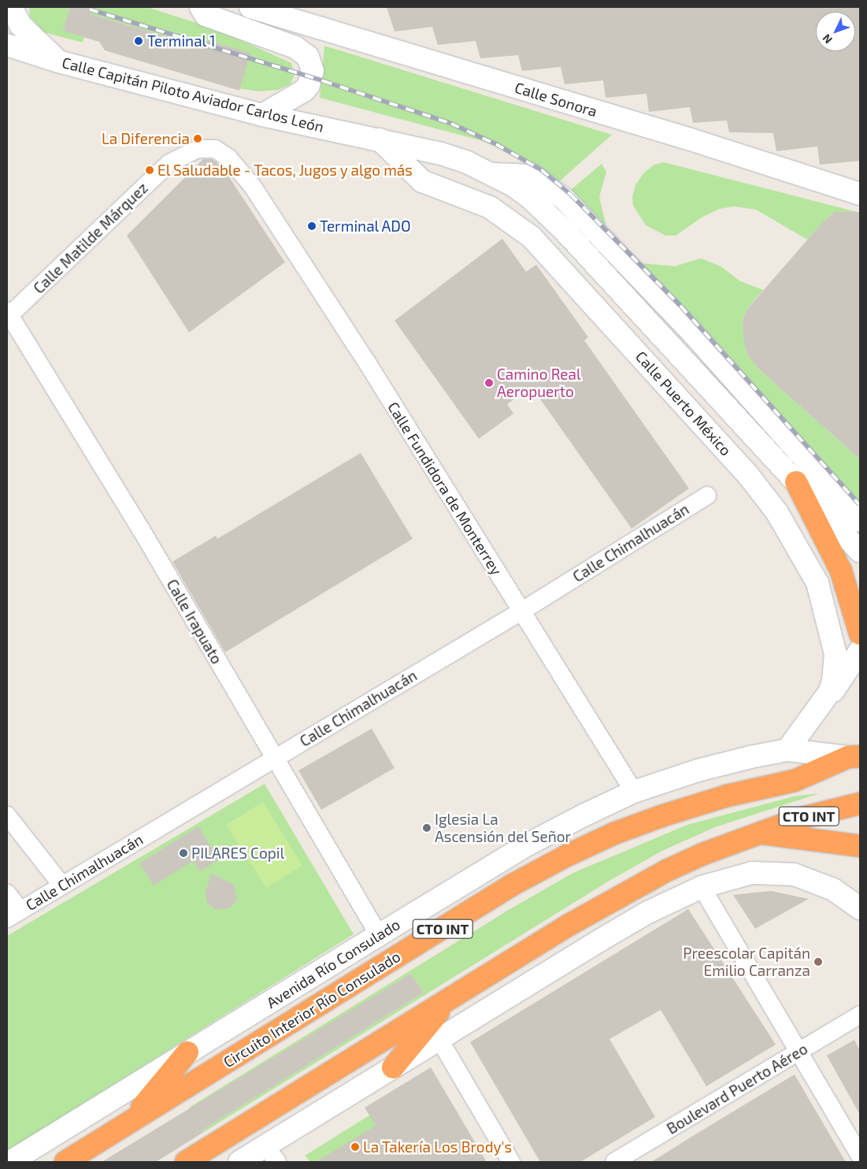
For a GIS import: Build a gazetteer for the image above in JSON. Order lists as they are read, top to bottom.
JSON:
{
  "streets": {
    "highway": ["CTO INT", "Circuito Interior Río Consulado"],
    "street": [
      "Calle Capitán Piloto Aviador Carlos León",
      "Calle Sonora",
      "Calle Matilde Márquez",
      "Calle Puerto México",
      "Calle Fundidora de Monterrey",
      "Calle Chimalhuacán",
      "Calle Irapuato",
      "Avenida Río Consulado",
      "Boulevard Puerto Aéreo"
    ]
  },
  "crossings": [
    ["Calle Capitán Piloto Aviador Carlos León", "Calle Puerto México"],
    ["Calle Matilde Márquez", "Calle Fundidora de Monterrey"],
    ["Calle Matilde Márquez", "Calle Irapuato"],
    ["Calle Puerto México", "Avenida Río Consulado"],
    ["Calle Fundidora de Monterrey", "Calle Chimalhuacán"],
    ["Calle Fundidora de Monterrey", "Avenida Río Consulado"],
    ["Calle Chimalhuacán", "Calle Irapuato"],
    ["Calle Irapuato", "Avenida Río Consulado"],
    ["Avenida Río Consulado", "Circuito Interior Río Consulado"]
  ],
  "places": [
    "Terminal 1",
    "La Diferencia",
    "El Saludable - Tacos, Jugos y algo más",
    "Terminal ADO",
    "Camino Real Aeropuerto",
    "Iglesia La Ascensión del Señor",
    "PILARES Copil",
    "Preescolar Capitán Emilio Carranza",
    "La Takería Los Brody's"
  ],
  "north": "bottom left"
}
